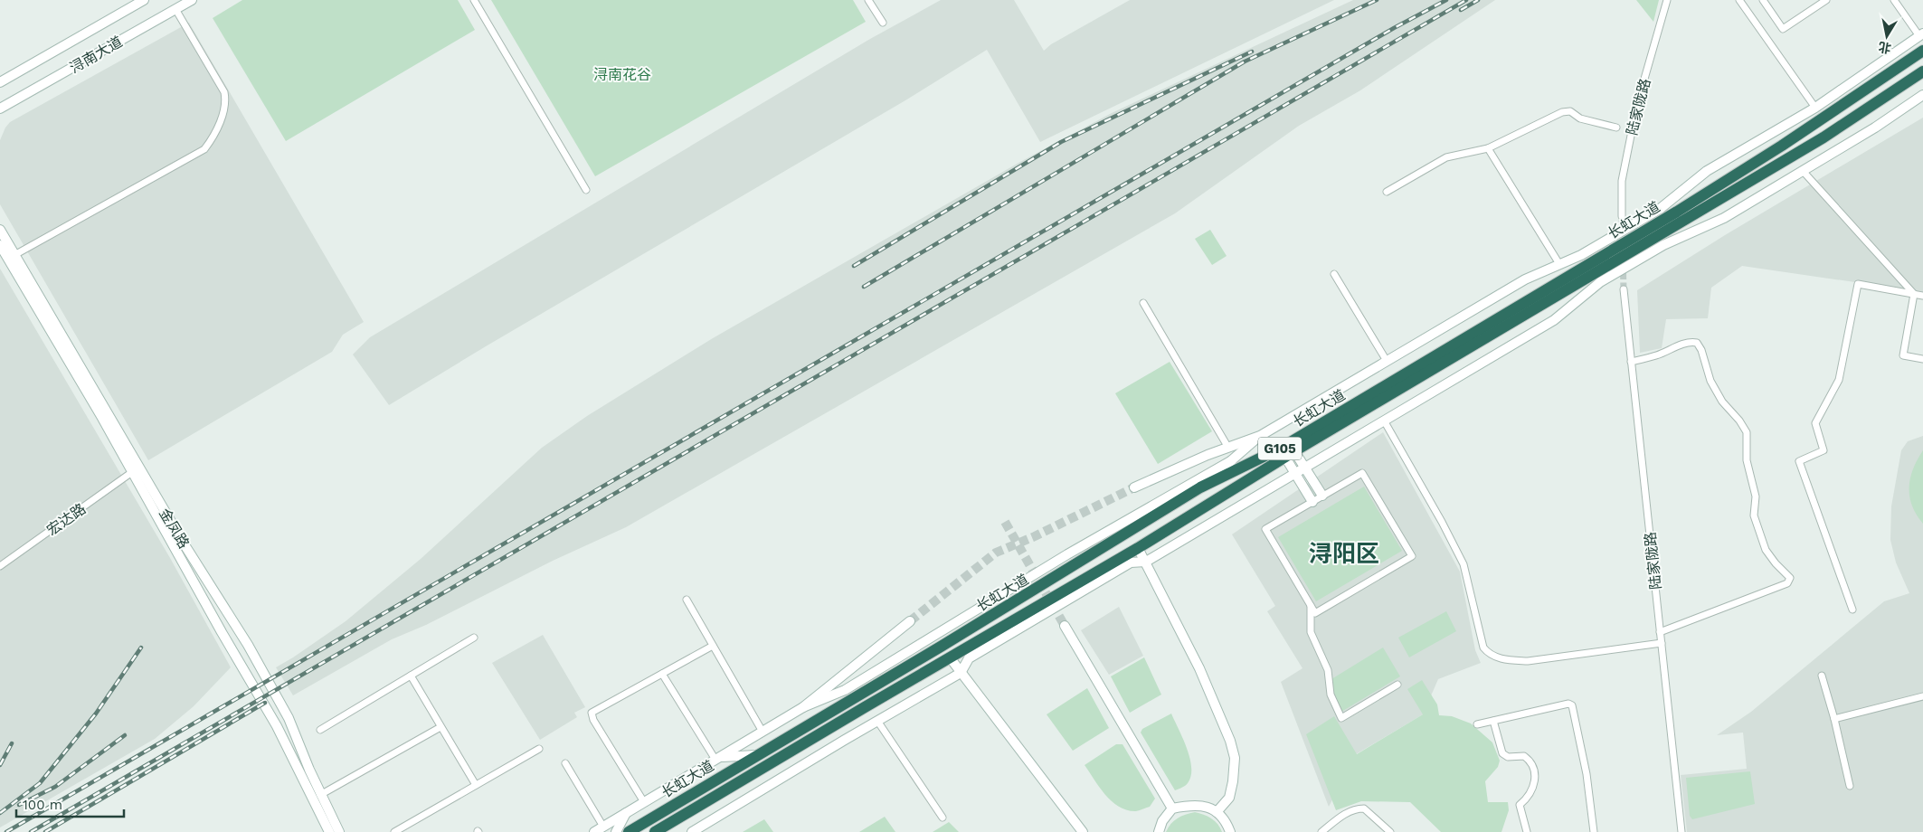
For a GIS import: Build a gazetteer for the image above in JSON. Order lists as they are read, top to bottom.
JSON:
{
  "streets": {
    "highway": ["长虹大道", "G105"],
    "street": [
      "浔南大道",
      "陆家陇路",
      "宏达路",
      "金凤路"
    ]
  },
  "crossings": [
    ["宏达路", "金凤路"]
  ],
  "districts": ["浔阳区"],
  "parks": ["浔南花谷"],
  "scale_bar": "100 m",
  "north": "bottom"
}
